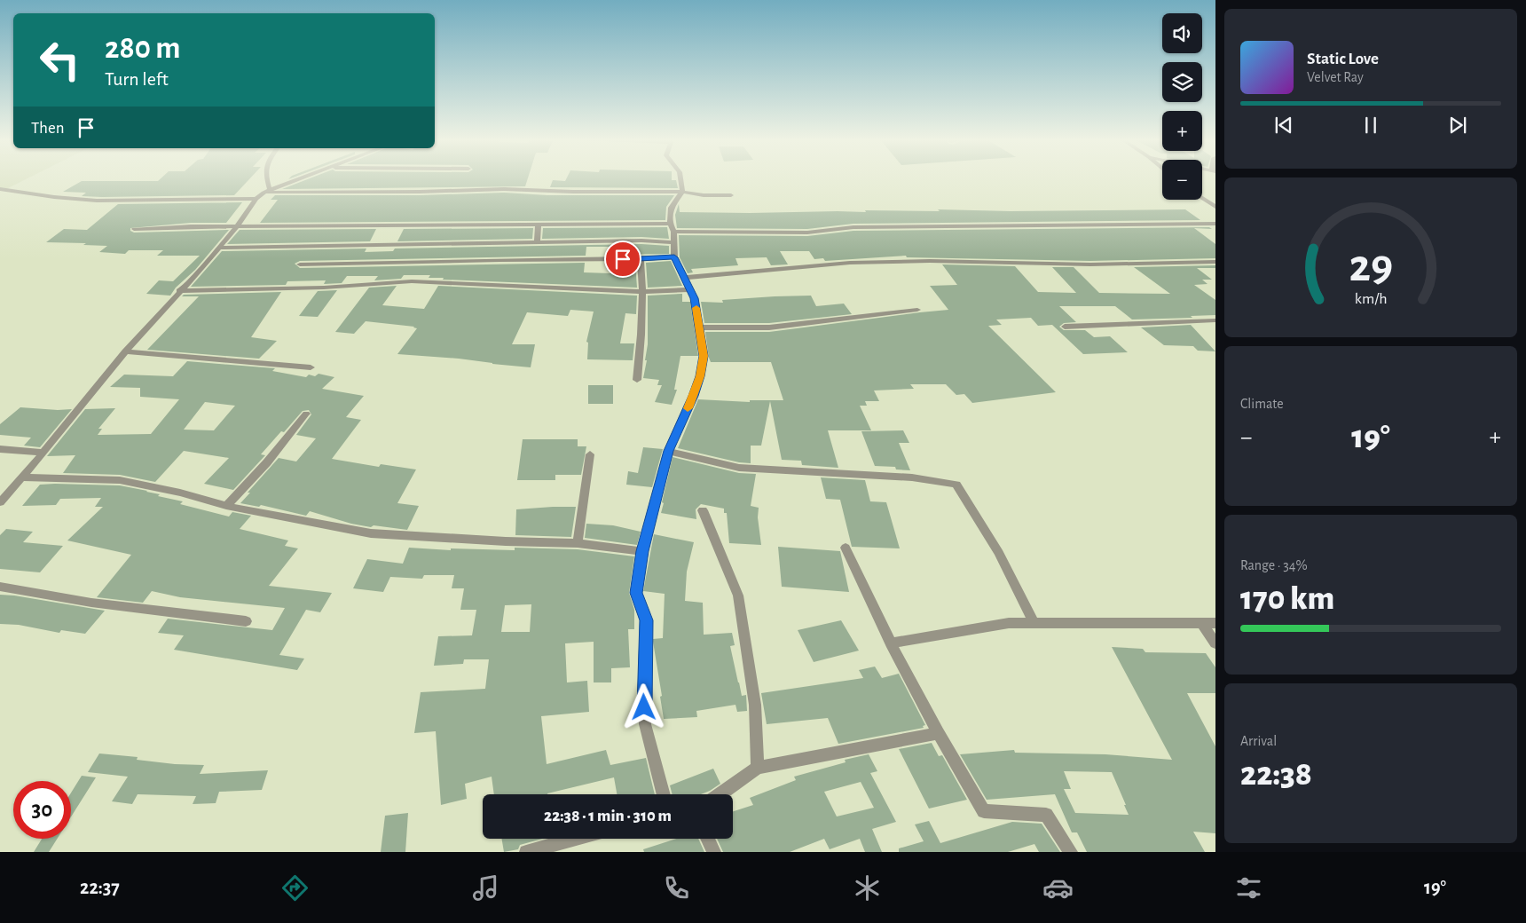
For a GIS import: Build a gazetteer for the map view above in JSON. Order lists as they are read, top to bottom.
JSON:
{
  "page": {
    "map_buttons": ["+", "−"],
    "turn": ["280 m", "Turn left"],
    "song": ["Static Love", "Velvet Ray"],
    "then": "Then",
    "tile": [
      "Climate",
      ["Range · 34%", "170 km"],
      ["Arrival", "22:38"]
    ],
    "heat": ["−", "19°", "+"],
    "limit": "30",
    "trip": "22:38 · 1 min · 310 m",
    "tabs": ["22:37", "19°"],
    "gauge": ["29", "km/h"]
  }
}
